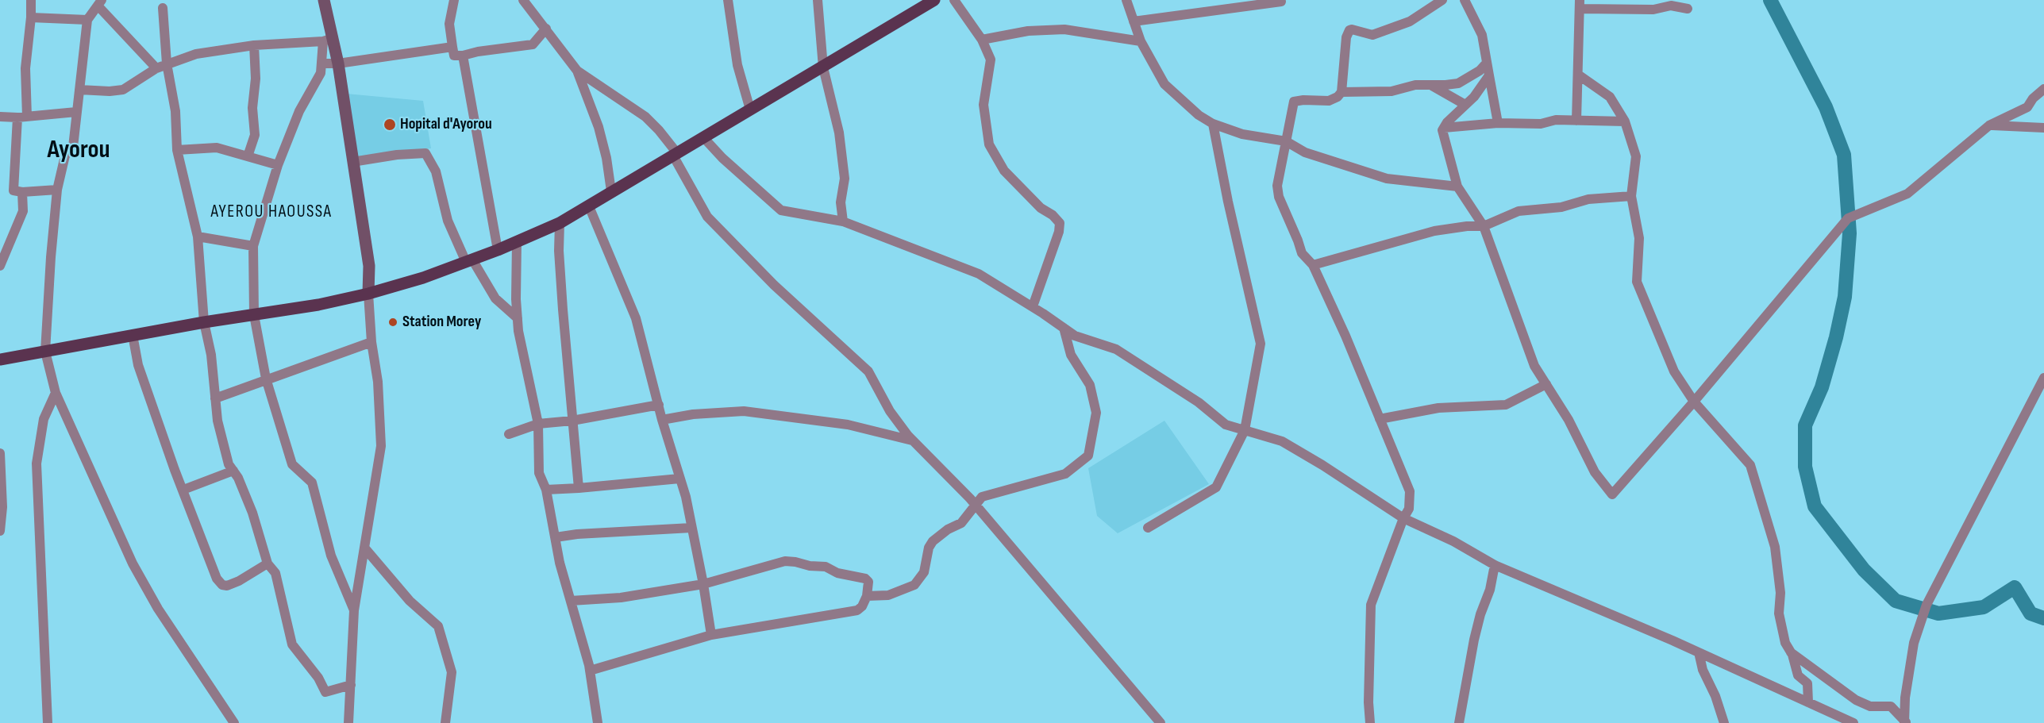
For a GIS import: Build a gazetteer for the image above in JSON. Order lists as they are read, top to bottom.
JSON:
{
  "districts": ["Ayorou", "AYEROU HAOUSSA"],
  "places": ["Hopital d'Ayorou", "Station Morey"]
}
